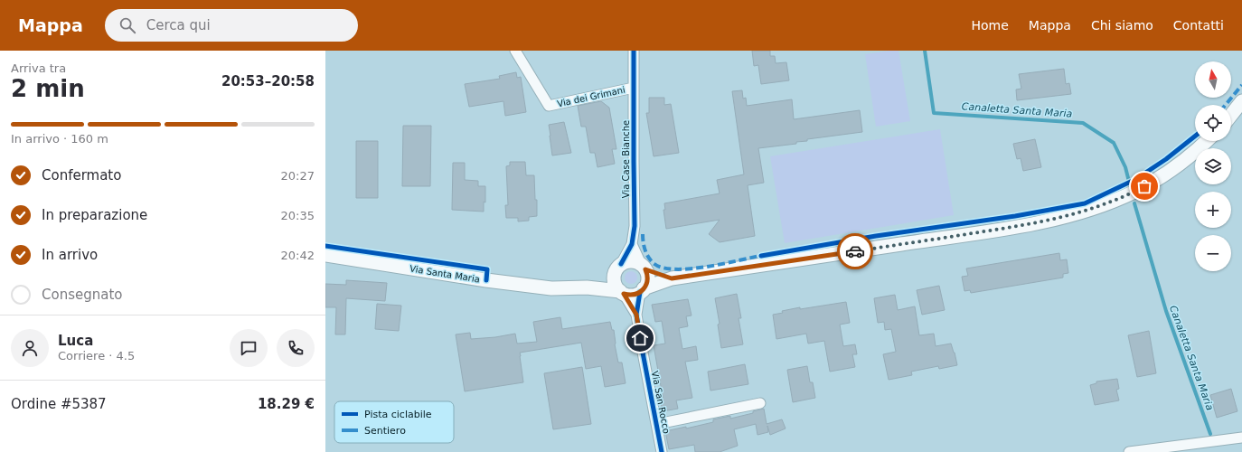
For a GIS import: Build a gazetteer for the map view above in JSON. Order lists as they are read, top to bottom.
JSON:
{
  "streets": {
    "main road": ["Via Santa Maria"],
    "street": ["Via dei Grimani", "Via Case Bianche", "Via San Rocco"]
  },
  "crossings": [
    ["Via dei Grimani", "Via Case Bianche"],
    ["Via Case Bianche", "Via Santa Maria"],
    ["Via Case Bianche", "Via San Rocco"],
    ["Via Santa Maria", "Via San Rocco"]
  ],
  "water": ["Canaletta Santa Maria"],
  "legend": ["Pista ciclabile", "Sentiero"],
  "north": "top",
  "page": {
    "header": "Mappa",
    "search": "Cerca qui",
    "nav": [
      "Home",
      "Mappa",
      "Chi siamo",
      "Contatti"
    ],
    "heading": ["2 min", "Arriva tra", "20:53–20:58"],
    "panel": [
      "Luca",
      "Corriere · 4.5",
      "Ordine #5387",
      "18.29 €"
    ],
    "map_buttons": ["+", "−"],
    "bar": "In arrivo · 160 m",
    "list": [
      ["Confermato", "20:27"],
      ["In preparazione", "20:35"],
      ["In arrivo", "20:42"],
      "Consegnato"
    ]
  }
}
